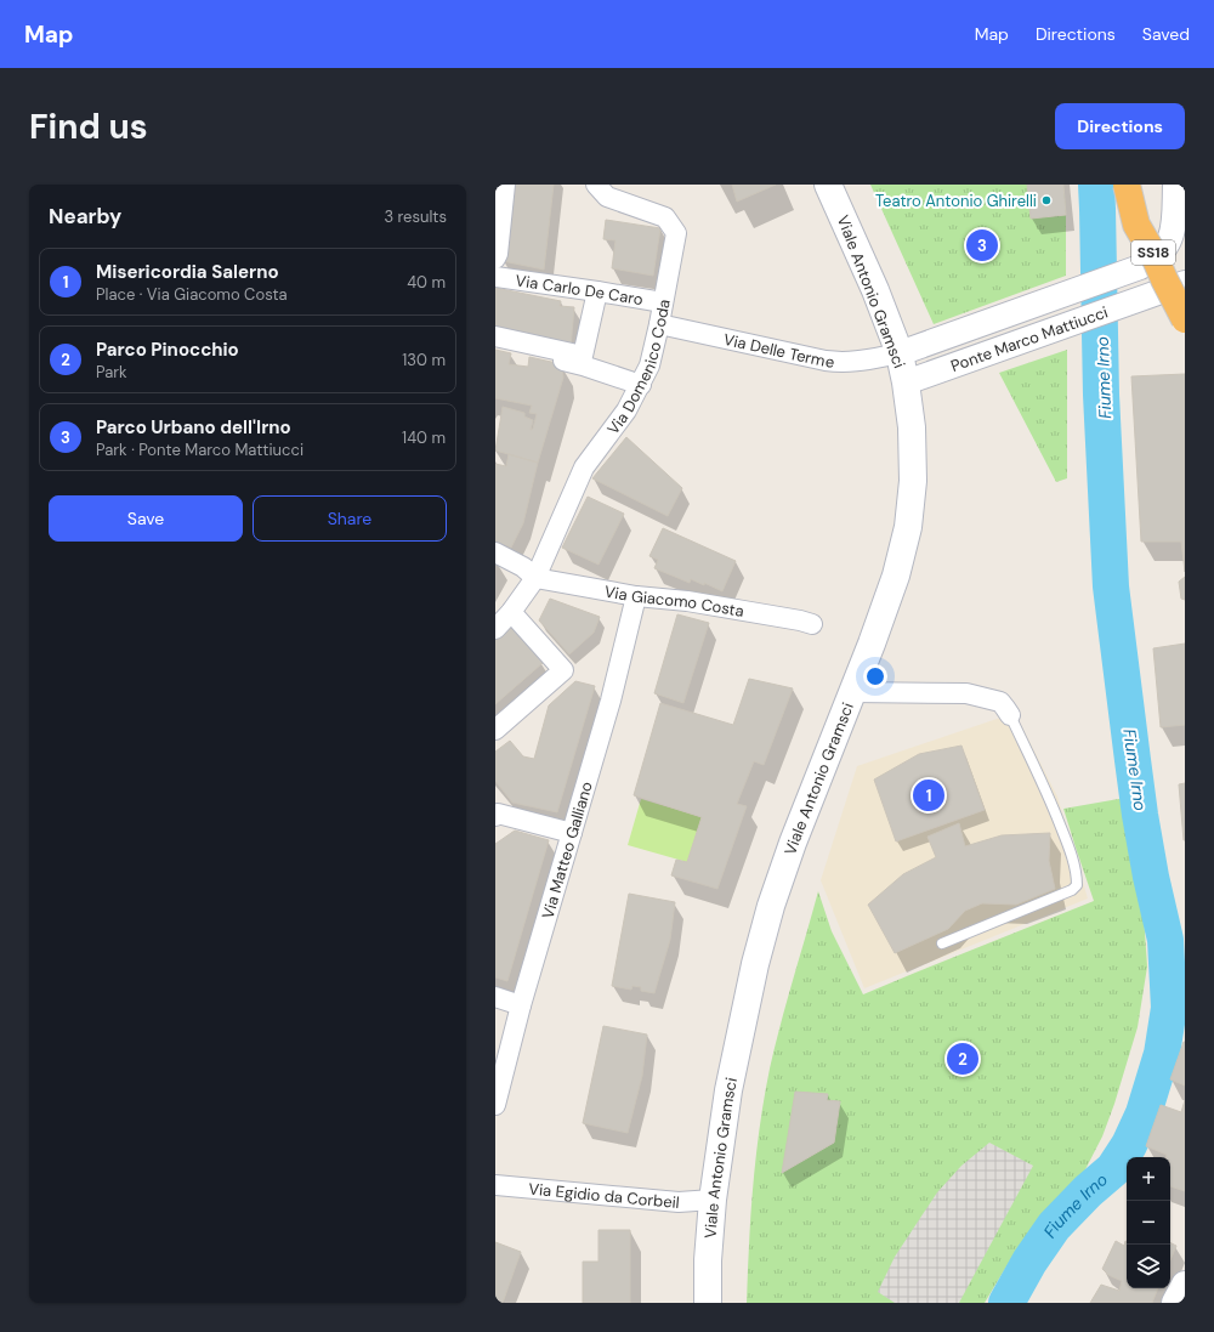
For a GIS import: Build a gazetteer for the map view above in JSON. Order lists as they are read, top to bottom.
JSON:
{
  "streets": {
    "highway": ["SS18"],
    "main road": ["Viale Antonio Gramsci"],
    "street": [
      "Via Carlo De Caro",
      "Ponte Marco Mattiucci",
      "Via Delle Terme",
      "Via Domenico Coda",
      "Via Giacomo Costa",
      "Via Matteo Galliano",
      "Via Egidio da Corbeil"
    ]
  },
  "crossings": [
    ["Via Carlo De Caro", "Via Domenico Coda"],
    ["Viale Antonio Gramsci", "Ponte Marco Mattiucci"],
    ["Viale Antonio Gramsci", "Via Delle Terme"],
    ["Viale Antonio Gramsci", "Via Egidio da Corbeil"],
    ["Ponte Marco Mattiucci", "Via Delle Terme"],
    ["Via Delle Terme", "Via Domenico Coda"],
    ["Via Domenico Coda", "Via Giacomo Costa"],
    ["Via Giacomo Costa", "Via Matteo Galliano"]
  ],
  "water": ["Fiume Irno"],
  "places": ["Teatro Antonio Ghirelli"],
  "page": {
    "header": "Map",
    "nav": ["Map", "Directions", "Saved"],
    "buttons": [
      "Directions",
      ["Save", "Share"]
    ],
    "title": "Find us",
    "heading": ["Nearby", "3 results"],
    "pins": ["3", "1", "2"],
    "list": [
      {
        "mark": "1",
        "name": "Misericordia Salerno",
        "note": "Place · Via Giacomo Costa",
        "value": "40 m"
      },
      {
        "mark": "2",
        "name": "Parco Pinocchio",
        "note": "Park",
        "value": "130 m"
      },
      {
        "mark": "3",
        "name": "Parco Urbano dell'Irno",
        "note": "Park · Ponte Marco Mattiucci",
        "value": "140 m"
      }
    ],
    "map_buttons": ["+", "−"]
  }
}
